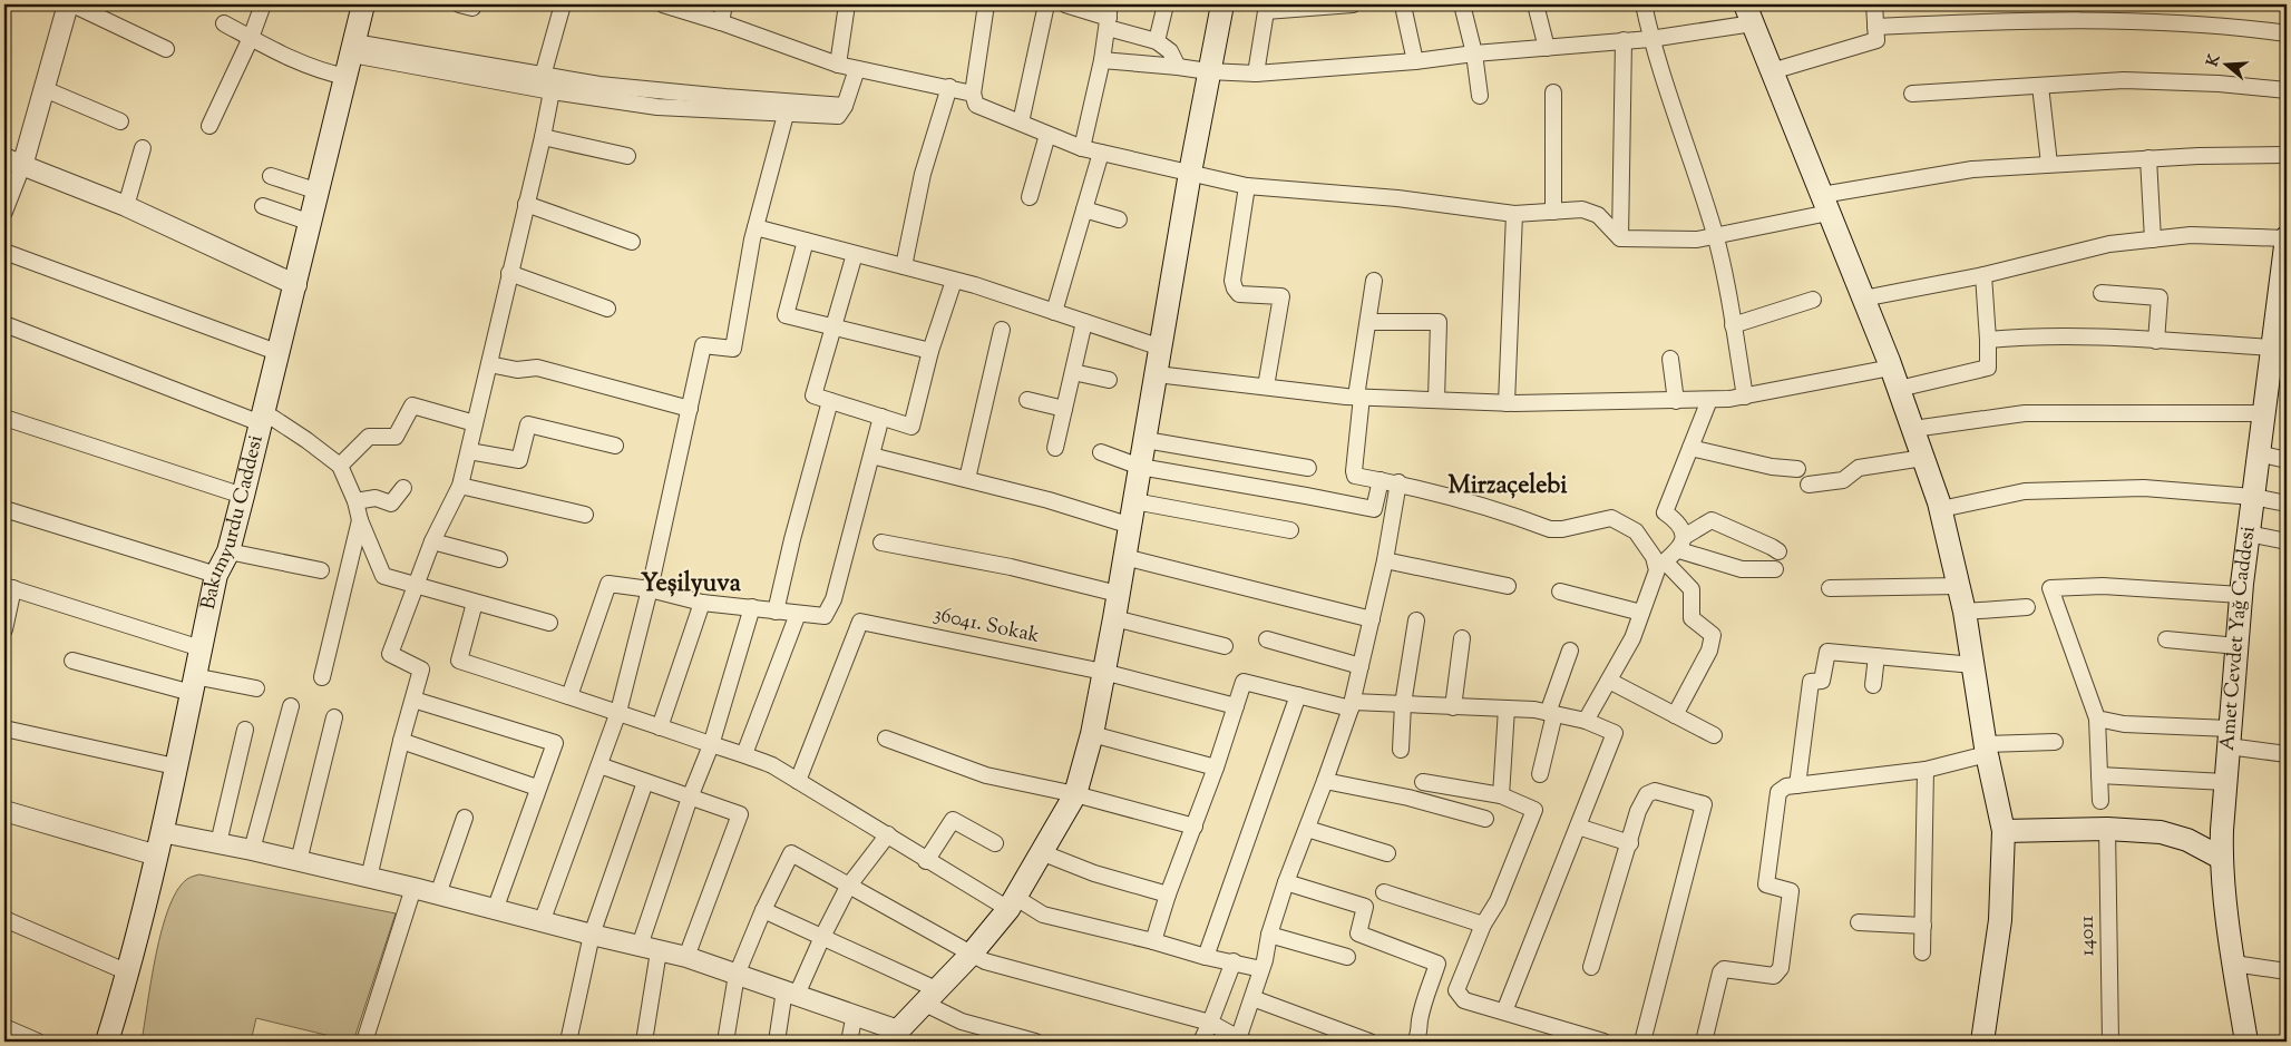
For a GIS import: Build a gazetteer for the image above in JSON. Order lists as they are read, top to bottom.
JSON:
{
  "streets": {
    "main road": ["Bakımyurdu Caddesi", "Amet Cevdet Yağ Caddesi"],
    "street": ["36041. Sokak", "14011"]
  },
  "districts": ["Mirzaçelebi", "Yeşilyuva"],
  "north": "left"
}
